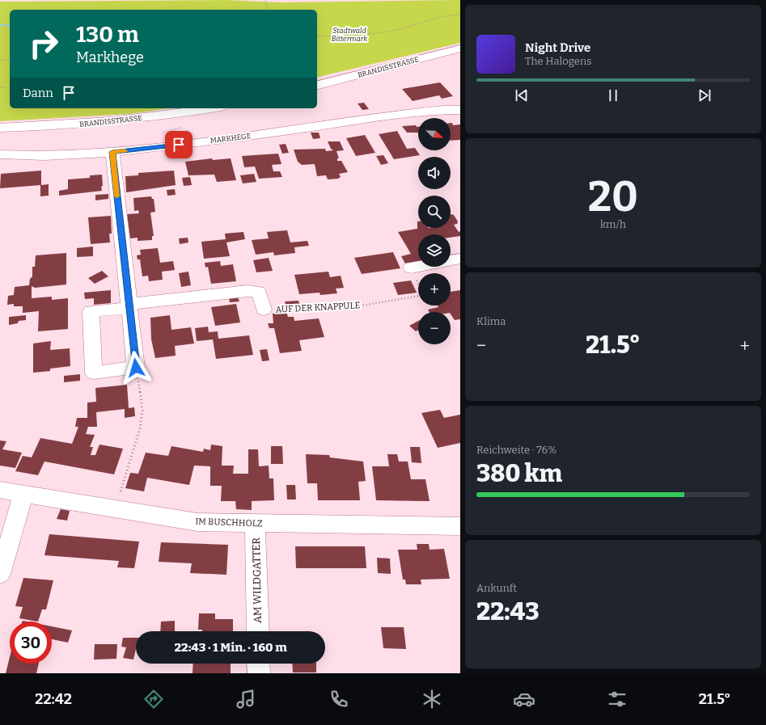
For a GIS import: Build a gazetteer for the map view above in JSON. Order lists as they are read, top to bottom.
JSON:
{
  "streets": {
    "street": [
      "BRANDISSTRASSE",
      "MARKHEGE",
      "AUF DER KNAPPULE",
      "IM BUSCHHOLZ",
      "AM WILDGATTER"
    ]
  },
  "crossings": [
    ["IM BUSCHHOLZ", "AM WILDGATTER"]
  ],
  "parks": ["Stadtwald Bittermark"],
  "north": "bottom right",
  "page": {
    "turn": ["130 m", "Markhege"],
    "song": ["Night Drive", "The Halogens"],
    "then": "Dann",
    "map_buttons": ["+", "−"],
    "tile": [
      ["20", "km/h"],
      "Klima",
      ["Reichweite · 76%", "380 km"],
      ["Ankunft", "22:43"]
    ],
    "heat": ["−", "21.5°", "+"],
    "limit": "30",
    "trip": "22:43 · 1 Min. · 160 m",
    "tabs": ["22:42", "21.5°"]
  }
}
